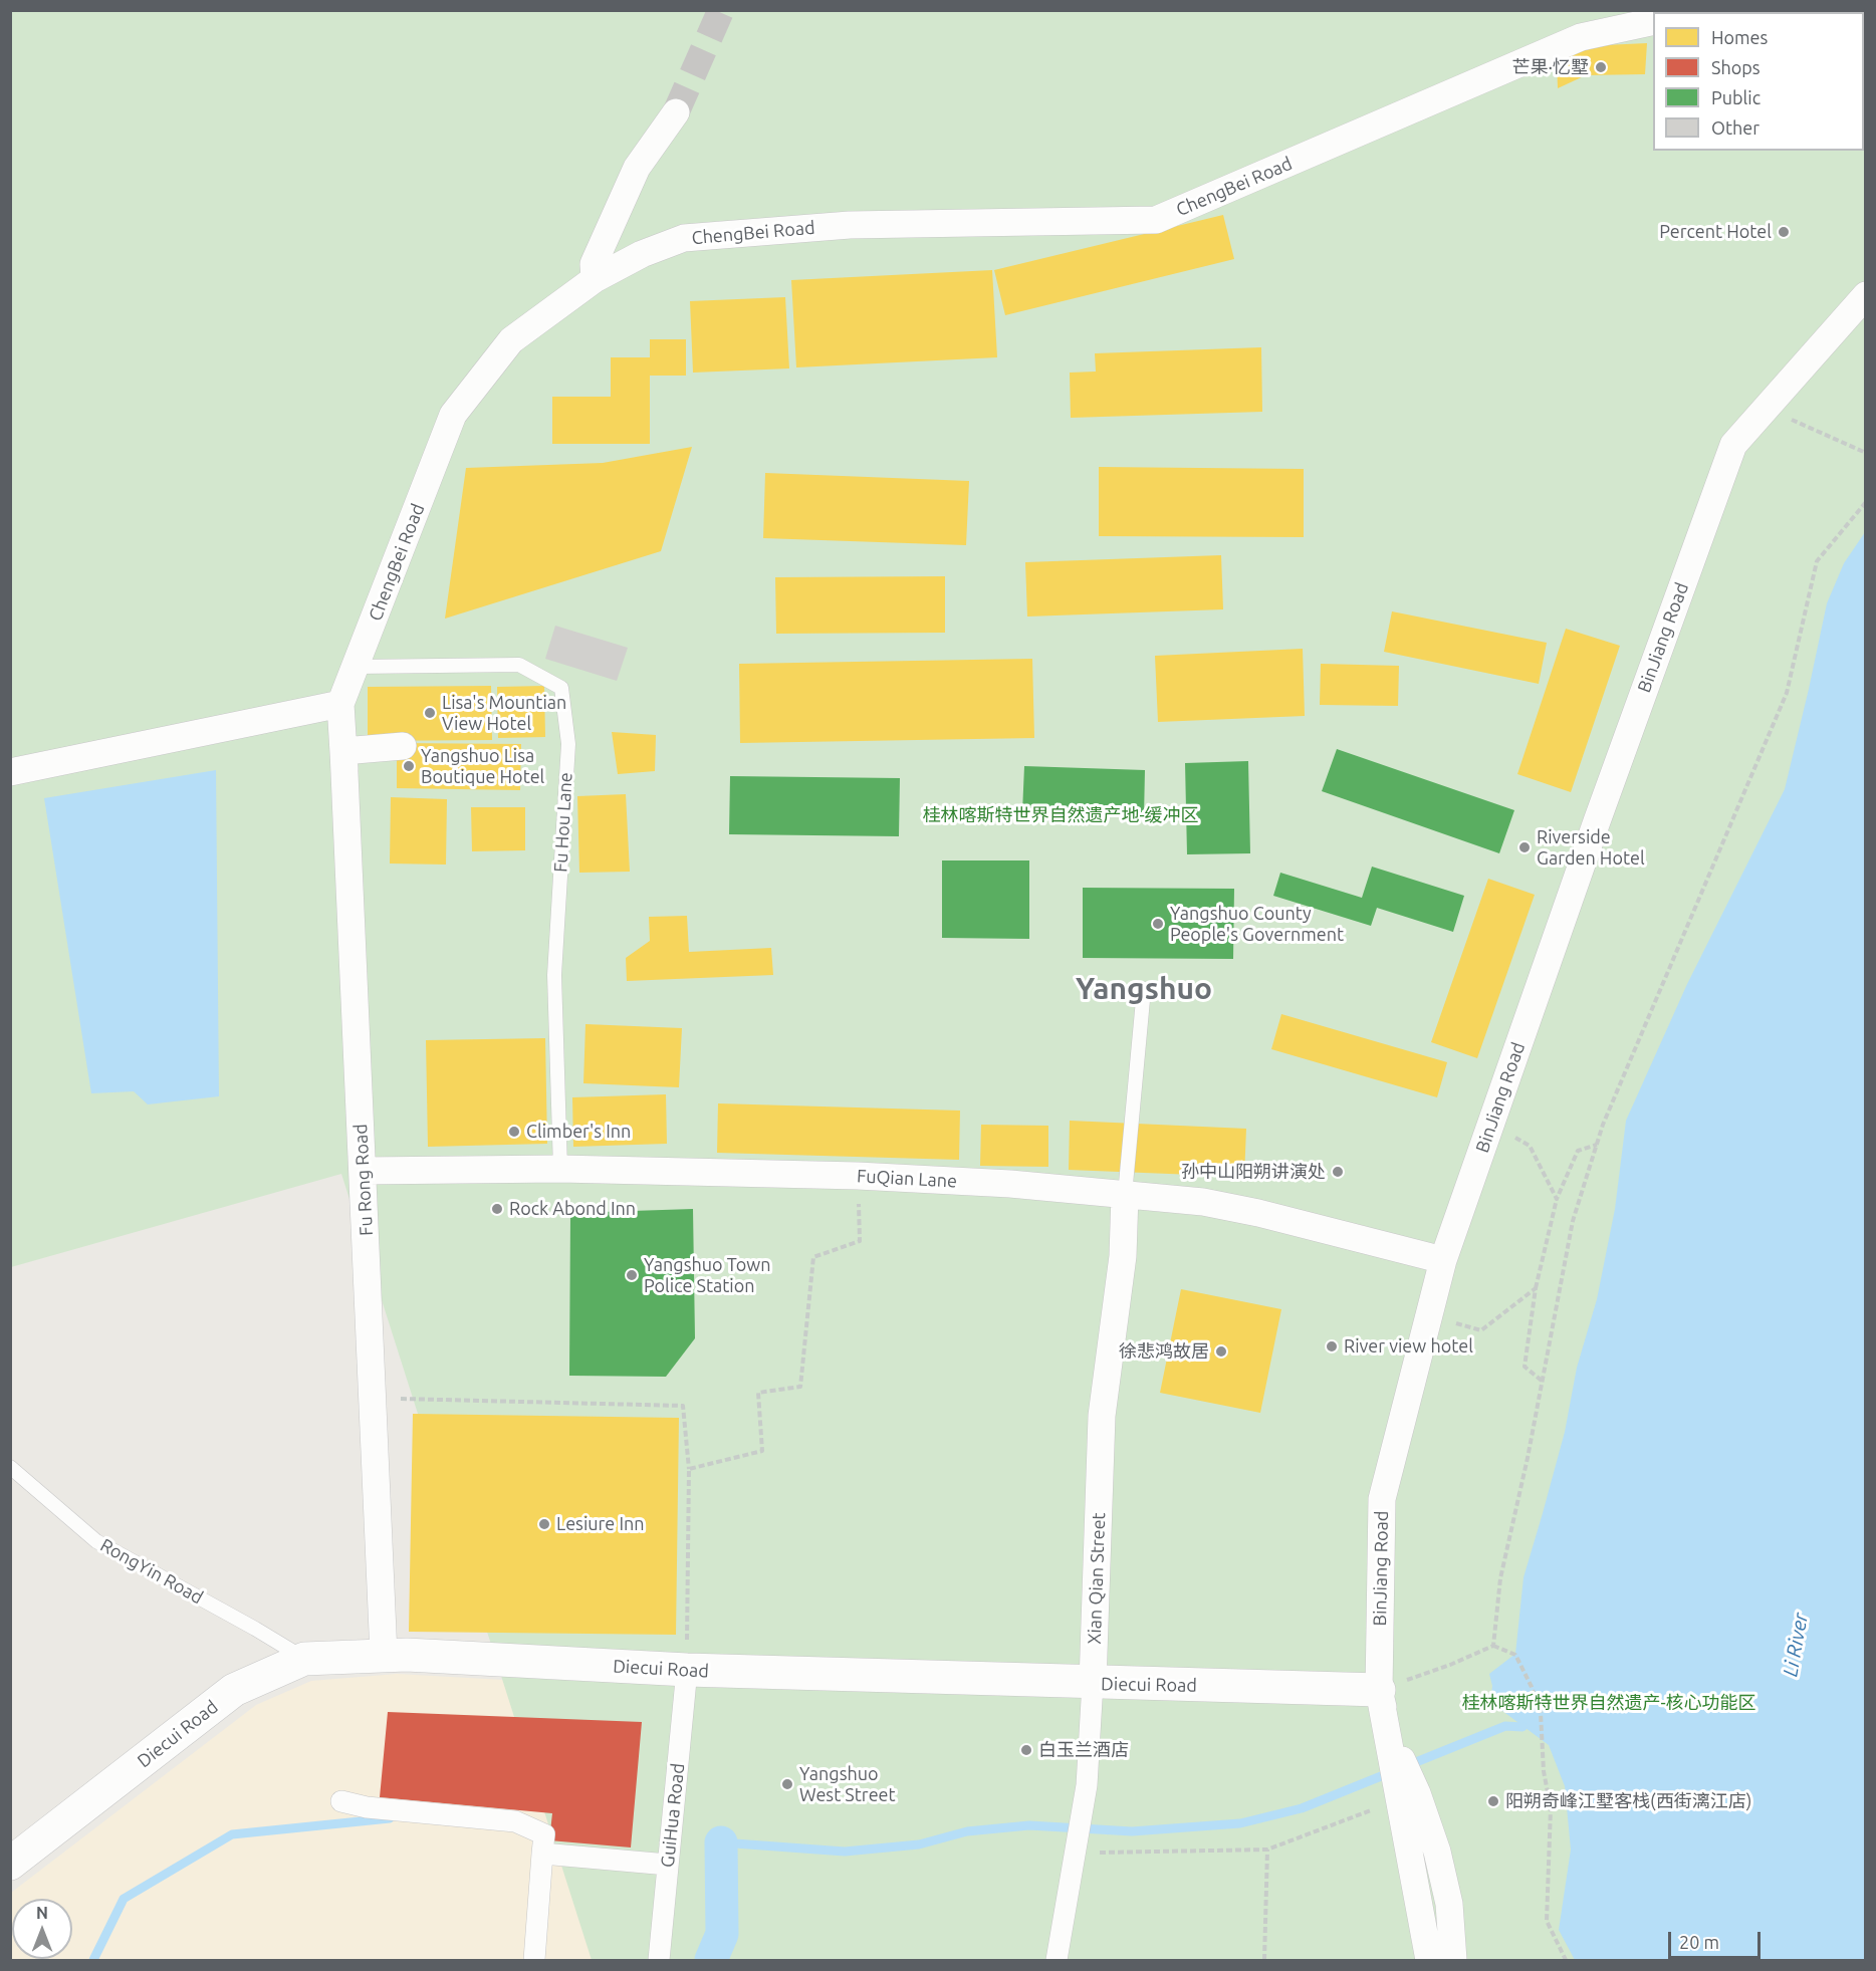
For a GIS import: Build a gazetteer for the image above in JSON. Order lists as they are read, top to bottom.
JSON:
{
  "streets": {
    "street": [
      "ChengBei Road",
      "BinJiang Road",
      "FuQian Lane",
      "Fu Rong Road",
      "Xian Qian Street",
      "Diecui Road",
      "GuiHua Road"
    ],
    "lane": ["Fu Hou Lane", "RongYin Road"]
  },
  "crossings": [
    ["ChengBei Road", "Fu Hou Lane"],
    ["ChengBei Road", "Fu Rong Road"],
    ["BinJiang Road", "FuQian Lane"],
    ["BinJiang Road", "Diecui Road"],
    ["Fu Hou Lane", "FuQian Lane"],
    ["FuQian Lane", "Fu Rong Road"],
    ["FuQian Lane", "Xian Qian Street"],
    ["Fu Rong Road", "Diecui Road"],
    ["RongYin Road", "Diecui Road"],
    ["Xian Qian Street", "Diecui Road"],
    ["Diecui Road", "GuiHua Road"]
  ],
  "districts": ["Yangshuo"],
  "water": ["Li River"],
  "parks": ["桂林喀斯特世界自然遗产地-缓冲区", "桂林喀斯特世界自然遗产-核心功能区"],
  "places": [
    "芒果·忆墅",
    "Percent Hotel",
    "Lisa's Mountian View Hotel",
    "Yangshuo Lisa Boutique Hotel",
    "Riverside Garden Hotel",
    "Yangshuo County People's Government",
    "Climber's Inn",
    "孙中山阳朔讲演处",
    "Rock Abond Inn",
    "Yangshuo Town Police Station",
    "River view hotel",
    "徐悲鸿故居",
    "Lesiure Inn",
    "白玉兰酒店",
    "Yangshuo West Street",
    "阳朔奇峰江墅客栈(西街漓江店)"
  ],
  "legend": [
    "Homes",
    "Shops",
    "Public",
    "Other"
  ],
  "scale_bar": "20 m",
  "north": "top"
}
